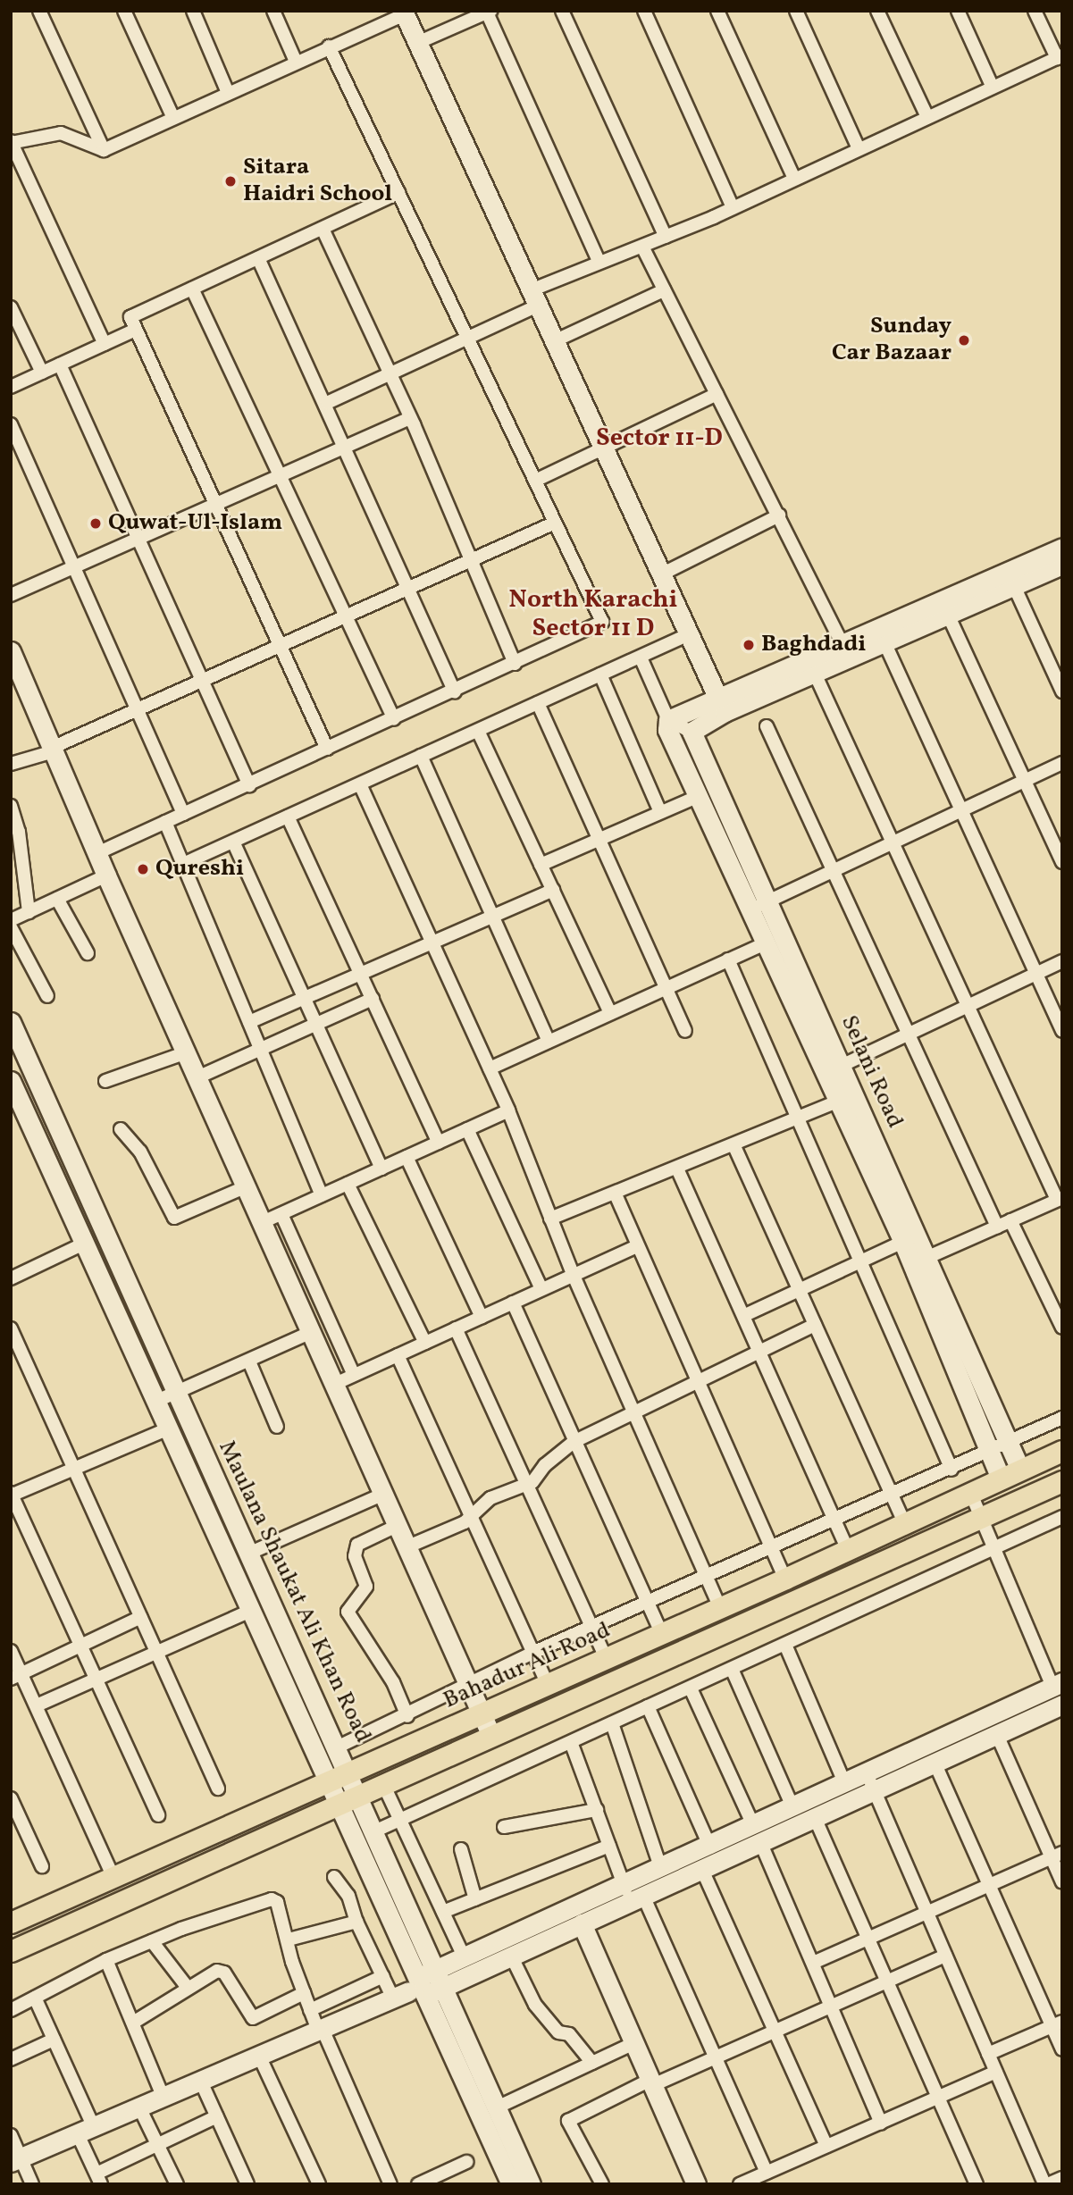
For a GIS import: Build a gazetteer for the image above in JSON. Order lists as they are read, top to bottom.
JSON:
{
  "streets": {
    "main road": ["Bahadur Ali Road"],
    "street": ["Selani Road", "Maulana Shaukat Ali Khan Road"]
  },
  "crossings": [
    ["Selani Road", "Bahadur Ali Road"],
    ["Maulana Shaukat Ali Khan Road", "Bahadur Ali Road"]
  ],
  "districts": ["Sector 11-D", "North Karachi Sector 11 D"],
  "places": [
    "Sitara Haidri School",
    "Sunday Car Bazaar",
    "Quwat-Ul-Islam",
    "Baghdadi",
    "Qureshi"
  ]
}
